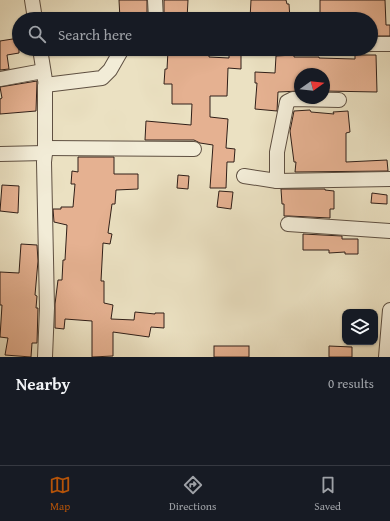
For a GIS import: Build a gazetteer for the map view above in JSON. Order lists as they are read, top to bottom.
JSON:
{
  "north": "right",
  "page": {
    "search": "Search here",
    "heading": ["Nearby", "0 results"],
    "nav": ["Map", "Directions", "Saved"]
  }
}
